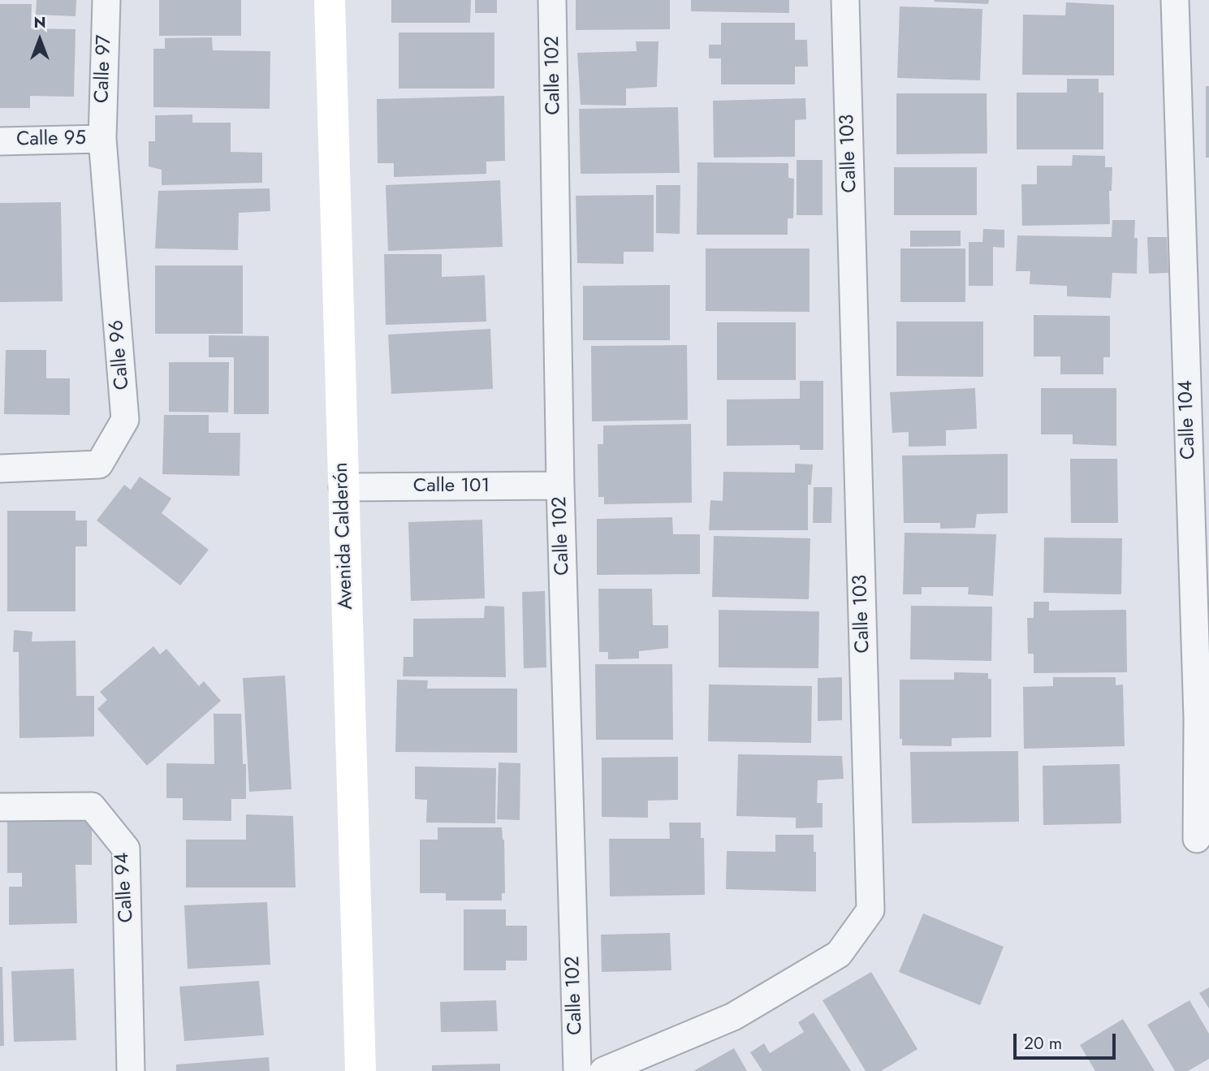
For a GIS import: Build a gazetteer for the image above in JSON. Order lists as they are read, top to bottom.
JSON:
{
  "streets": {
    "street": [
      "Calle 97",
      "Calle 102",
      "Calle 95",
      "Calle 103",
      "Calle 96",
      "Calle 104",
      "Calle 101",
      "Avenida Calderón",
      "Calle 94"
    ]
  },
  "crossings": [
    ["Calle 97", "Calle 95"],
    ["Calle 97", "Calle 96"],
    ["Calle 102", "Calle 101"],
    ["Calle 95", "Calle 96"],
    ["Calle 101", "Avenida Calderón"]
  ],
  "scale_bar": "20 m",
  "north": "top"
}
